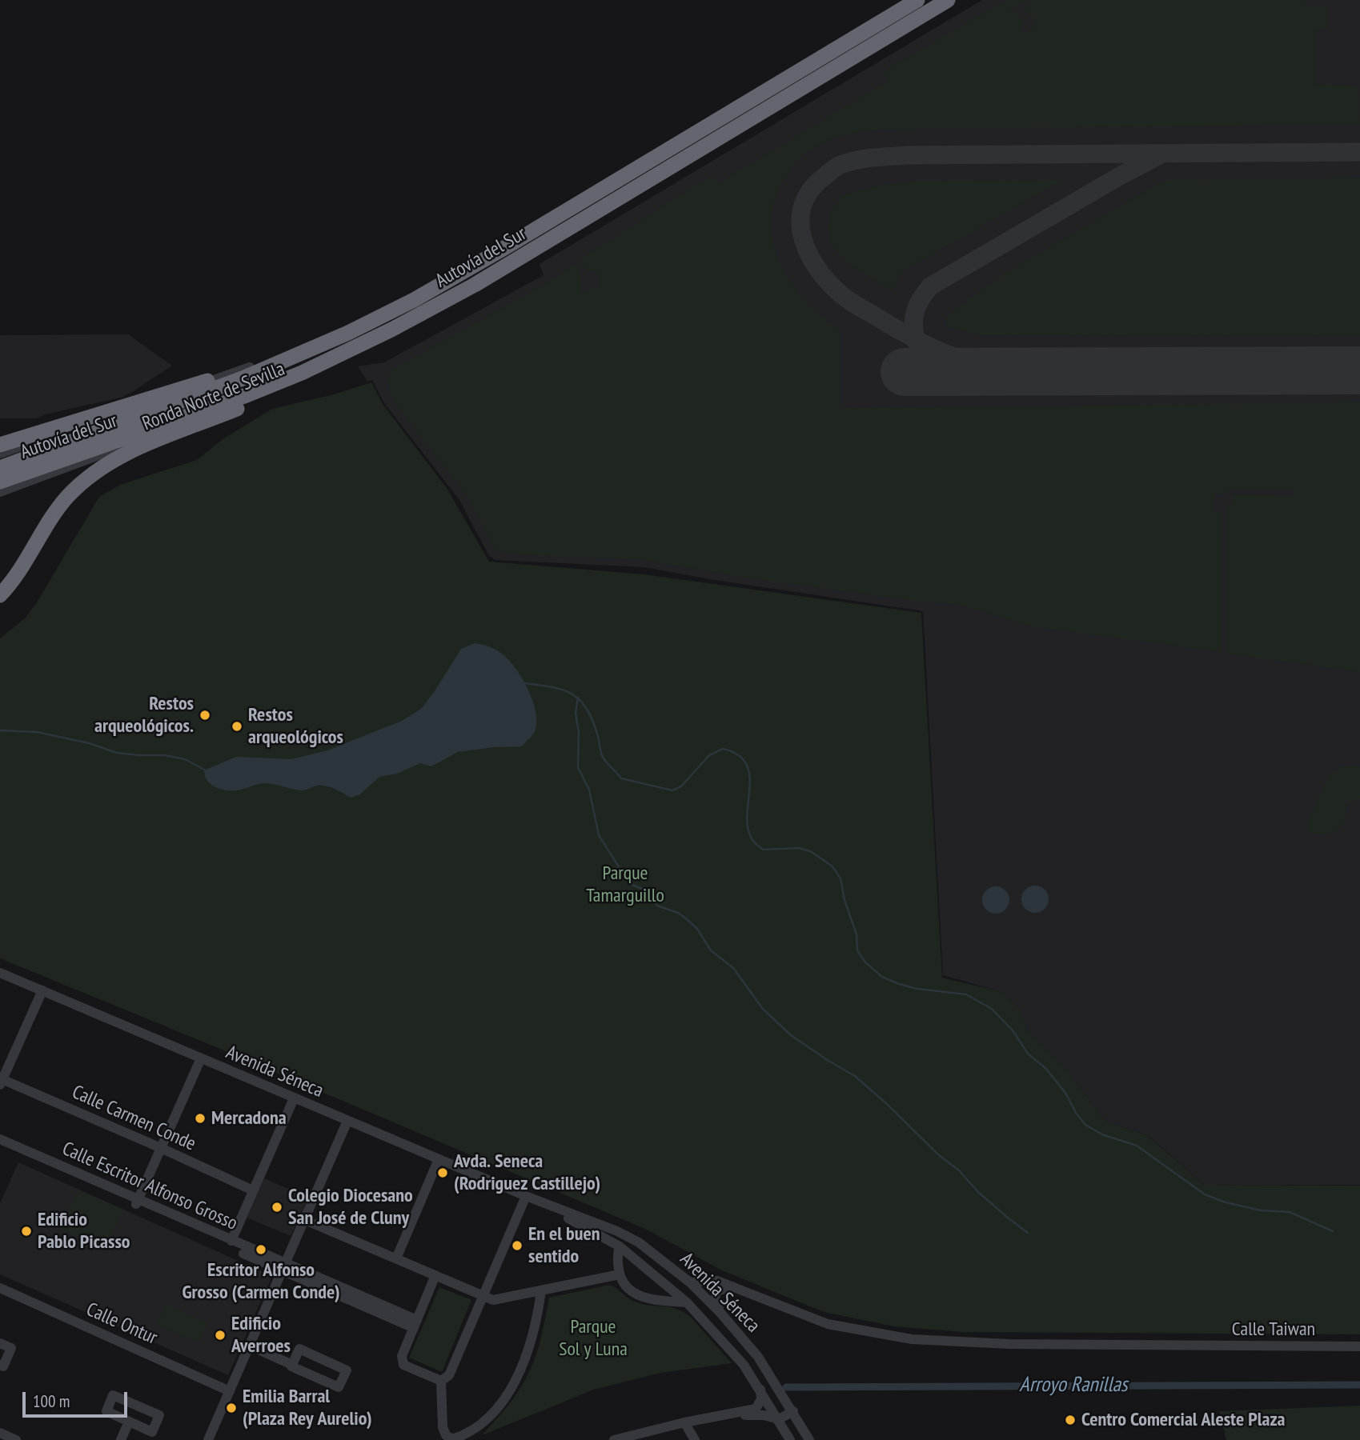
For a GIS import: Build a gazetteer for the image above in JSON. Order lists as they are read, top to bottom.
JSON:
{
  "streets": {
    "highway": ["Autovía del Sur", "Ronda Norte de Sevilla"],
    "street": [
      "Avenida Séneca",
      "Calle Carmen Conde",
      "Calle Escritor Alfonso Grosso",
      "Calle Ontur",
      "Calle Taiwan"
    ]
  },
  "crossings": [
    ["Autovía del Sur", "Ronda Norte de Sevilla"],
    ["Avenida Séneca", "Calle Taiwan"]
  ],
  "water": ["Arroyo Ranillas"],
  "parks": ["Parque Tamarguillo", "Parque Sol y Luna"],
  "places": [
    "Restos arqueológicos.",
    "Restos arqueológicos",
    "Mercadona",
    "Avda. Seneca (Rodriguez Castillejo)",
    "Colegio Diocesano San José de Cluny",
    "Edificio Pablo Picasso",
    "En el buen sentido",
    "Escritor Alfonso Grosso (Carmen Conde)",
    "Edificio Averroes",
    "Emilia Barral (Plaza Rey Aurelio)",
    "Centro Comercial Aleste Plaza"
  ],
  "scale_bar": "100 m"
}
